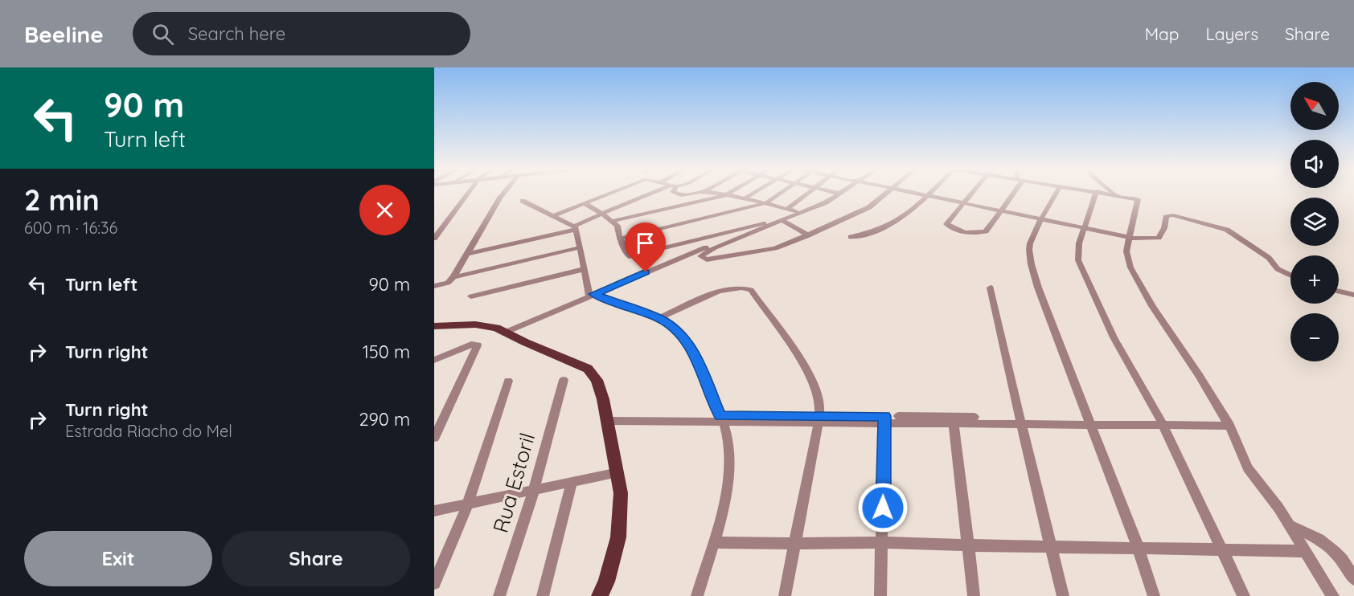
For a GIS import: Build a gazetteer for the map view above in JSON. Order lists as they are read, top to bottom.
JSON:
{
  "streets": {
    "street": ["Rua Estoril"]
  },
  "north": "top left",
  "page": {
    "header": "Beeline",
    "search": "Search here",
    "nav": ["Map", "Layers", "Share"],
    "turn": ["90 m", "Turn left"],
    "map_buttons": ["+", "−"],
    "heading": ["2 min", "600 m · 16:36"],
    "list": [
      {
        "name": "Turn left",
        "value": "90 m"
      },
      {
        "name": "Turn right",
        "value": "150 m"
      },
      {
        "name": "Turn right",
        "note": "Estrada Riacho do Mel",
        "value": "290 m"
      }
    ],
    "buttons": ["Exit", "Share"]
  }
}
